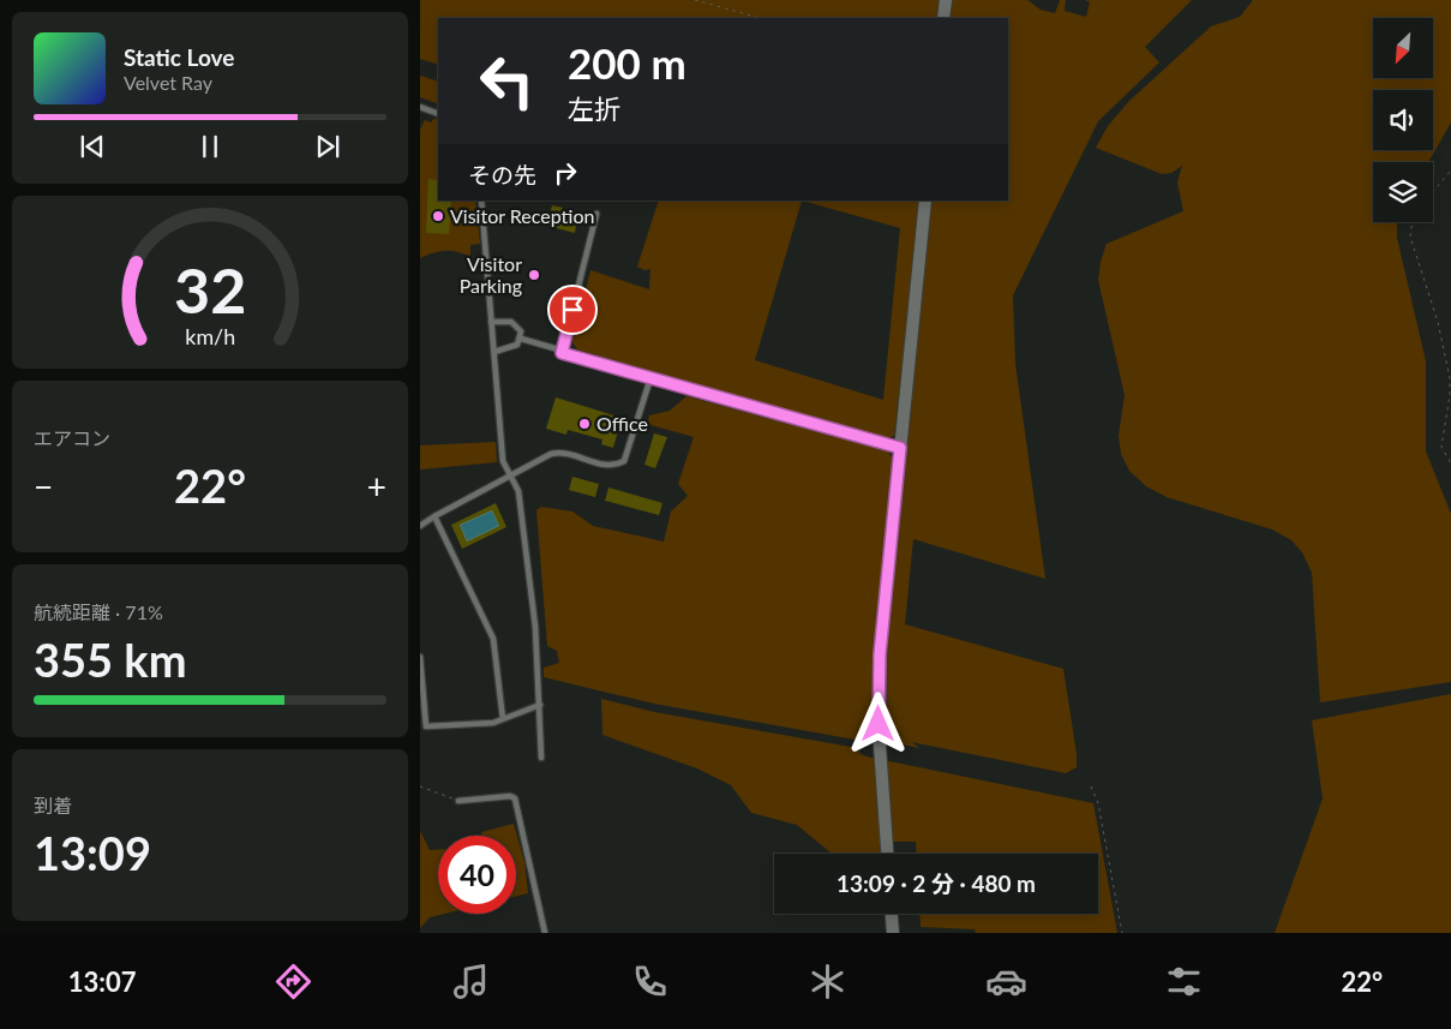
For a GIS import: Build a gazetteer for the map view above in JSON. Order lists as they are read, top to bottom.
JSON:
{
  "places": ["Visitor Reception", "Visitor Parking", "Office"],
  "north": "bottom left",
  "page": {
    "turn": ["200 m", "左折"],
    "song": ["Static Love", "Velvet Ray"],
    "then": "その先",
    "tile": [
      "エアコン",
      ["航続距離 · 71%", "355 km"],
      ["到着", "13:09"]
    ],
    "heat": ["−", "22°", "+"],
    "limit": "40",
    "trip": "13:09 · 2 分 · 480 m",
    "tabs": ["13:07", "22°"],
    "gauge": ["32", "km/h"]
  }
}
